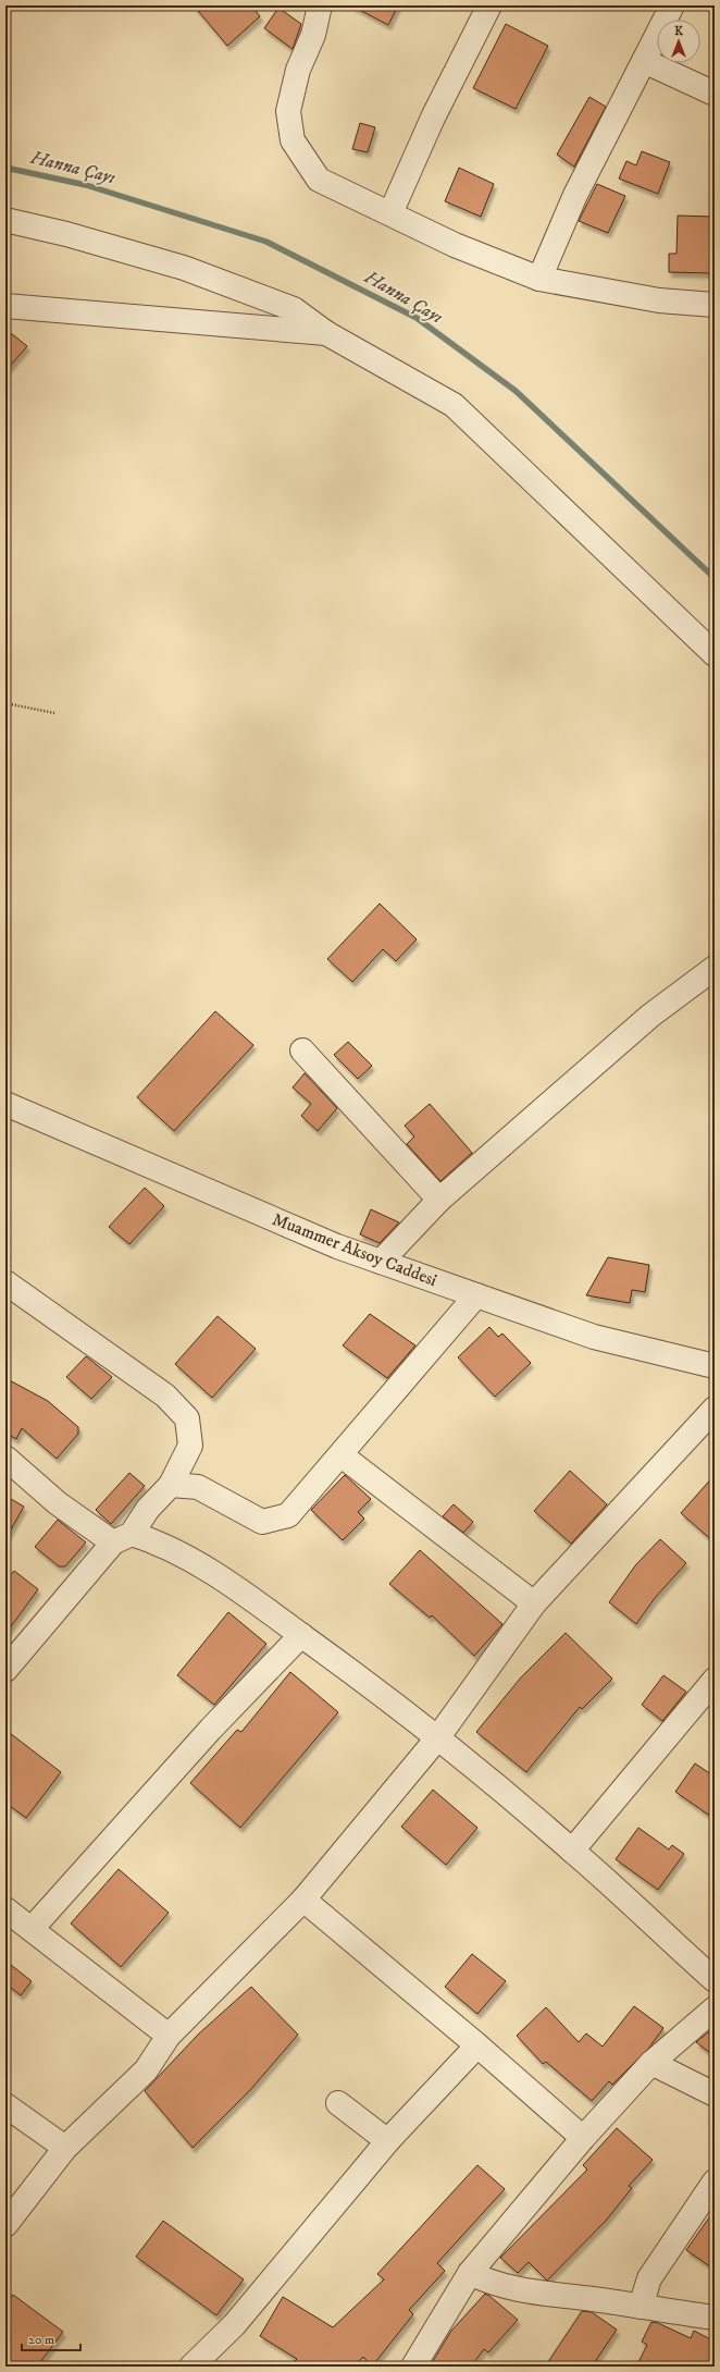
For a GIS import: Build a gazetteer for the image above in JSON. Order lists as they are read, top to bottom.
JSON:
{
  "streets": {
    "street": ["Muammer Aksoy Caddesi"]
  },
  "water": ["Hanna Çayı"],
  "scale_bar": "20 m",
  "north": "top"
}
